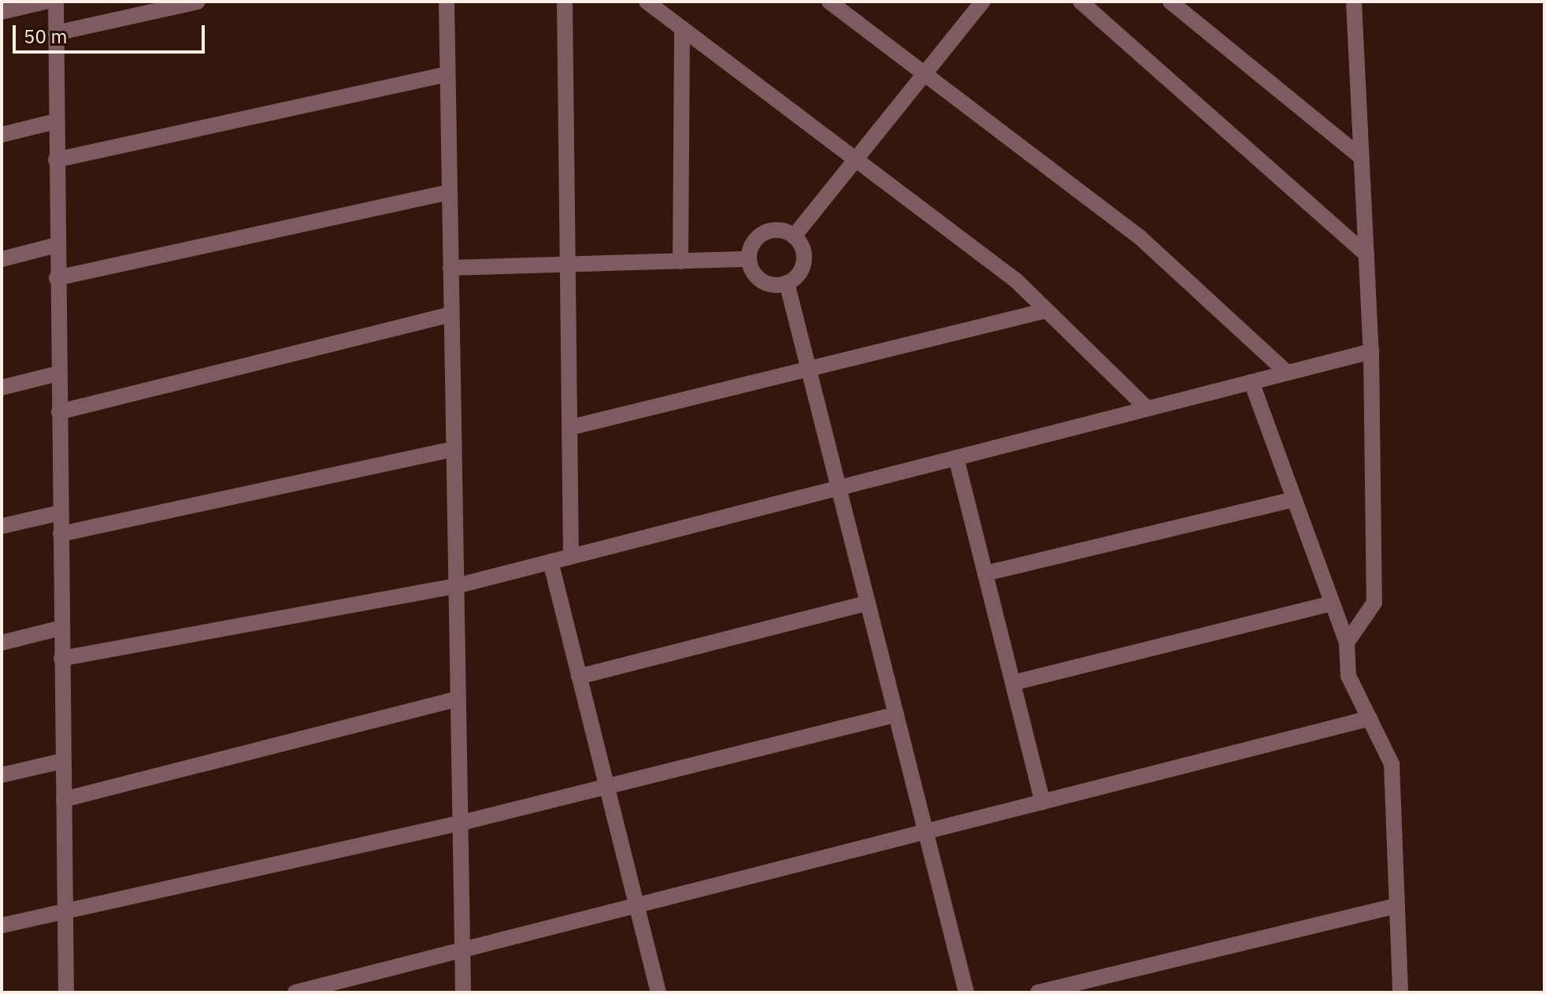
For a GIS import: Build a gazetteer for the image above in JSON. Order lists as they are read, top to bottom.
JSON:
{
  "scale_bar": "50 m"
}
